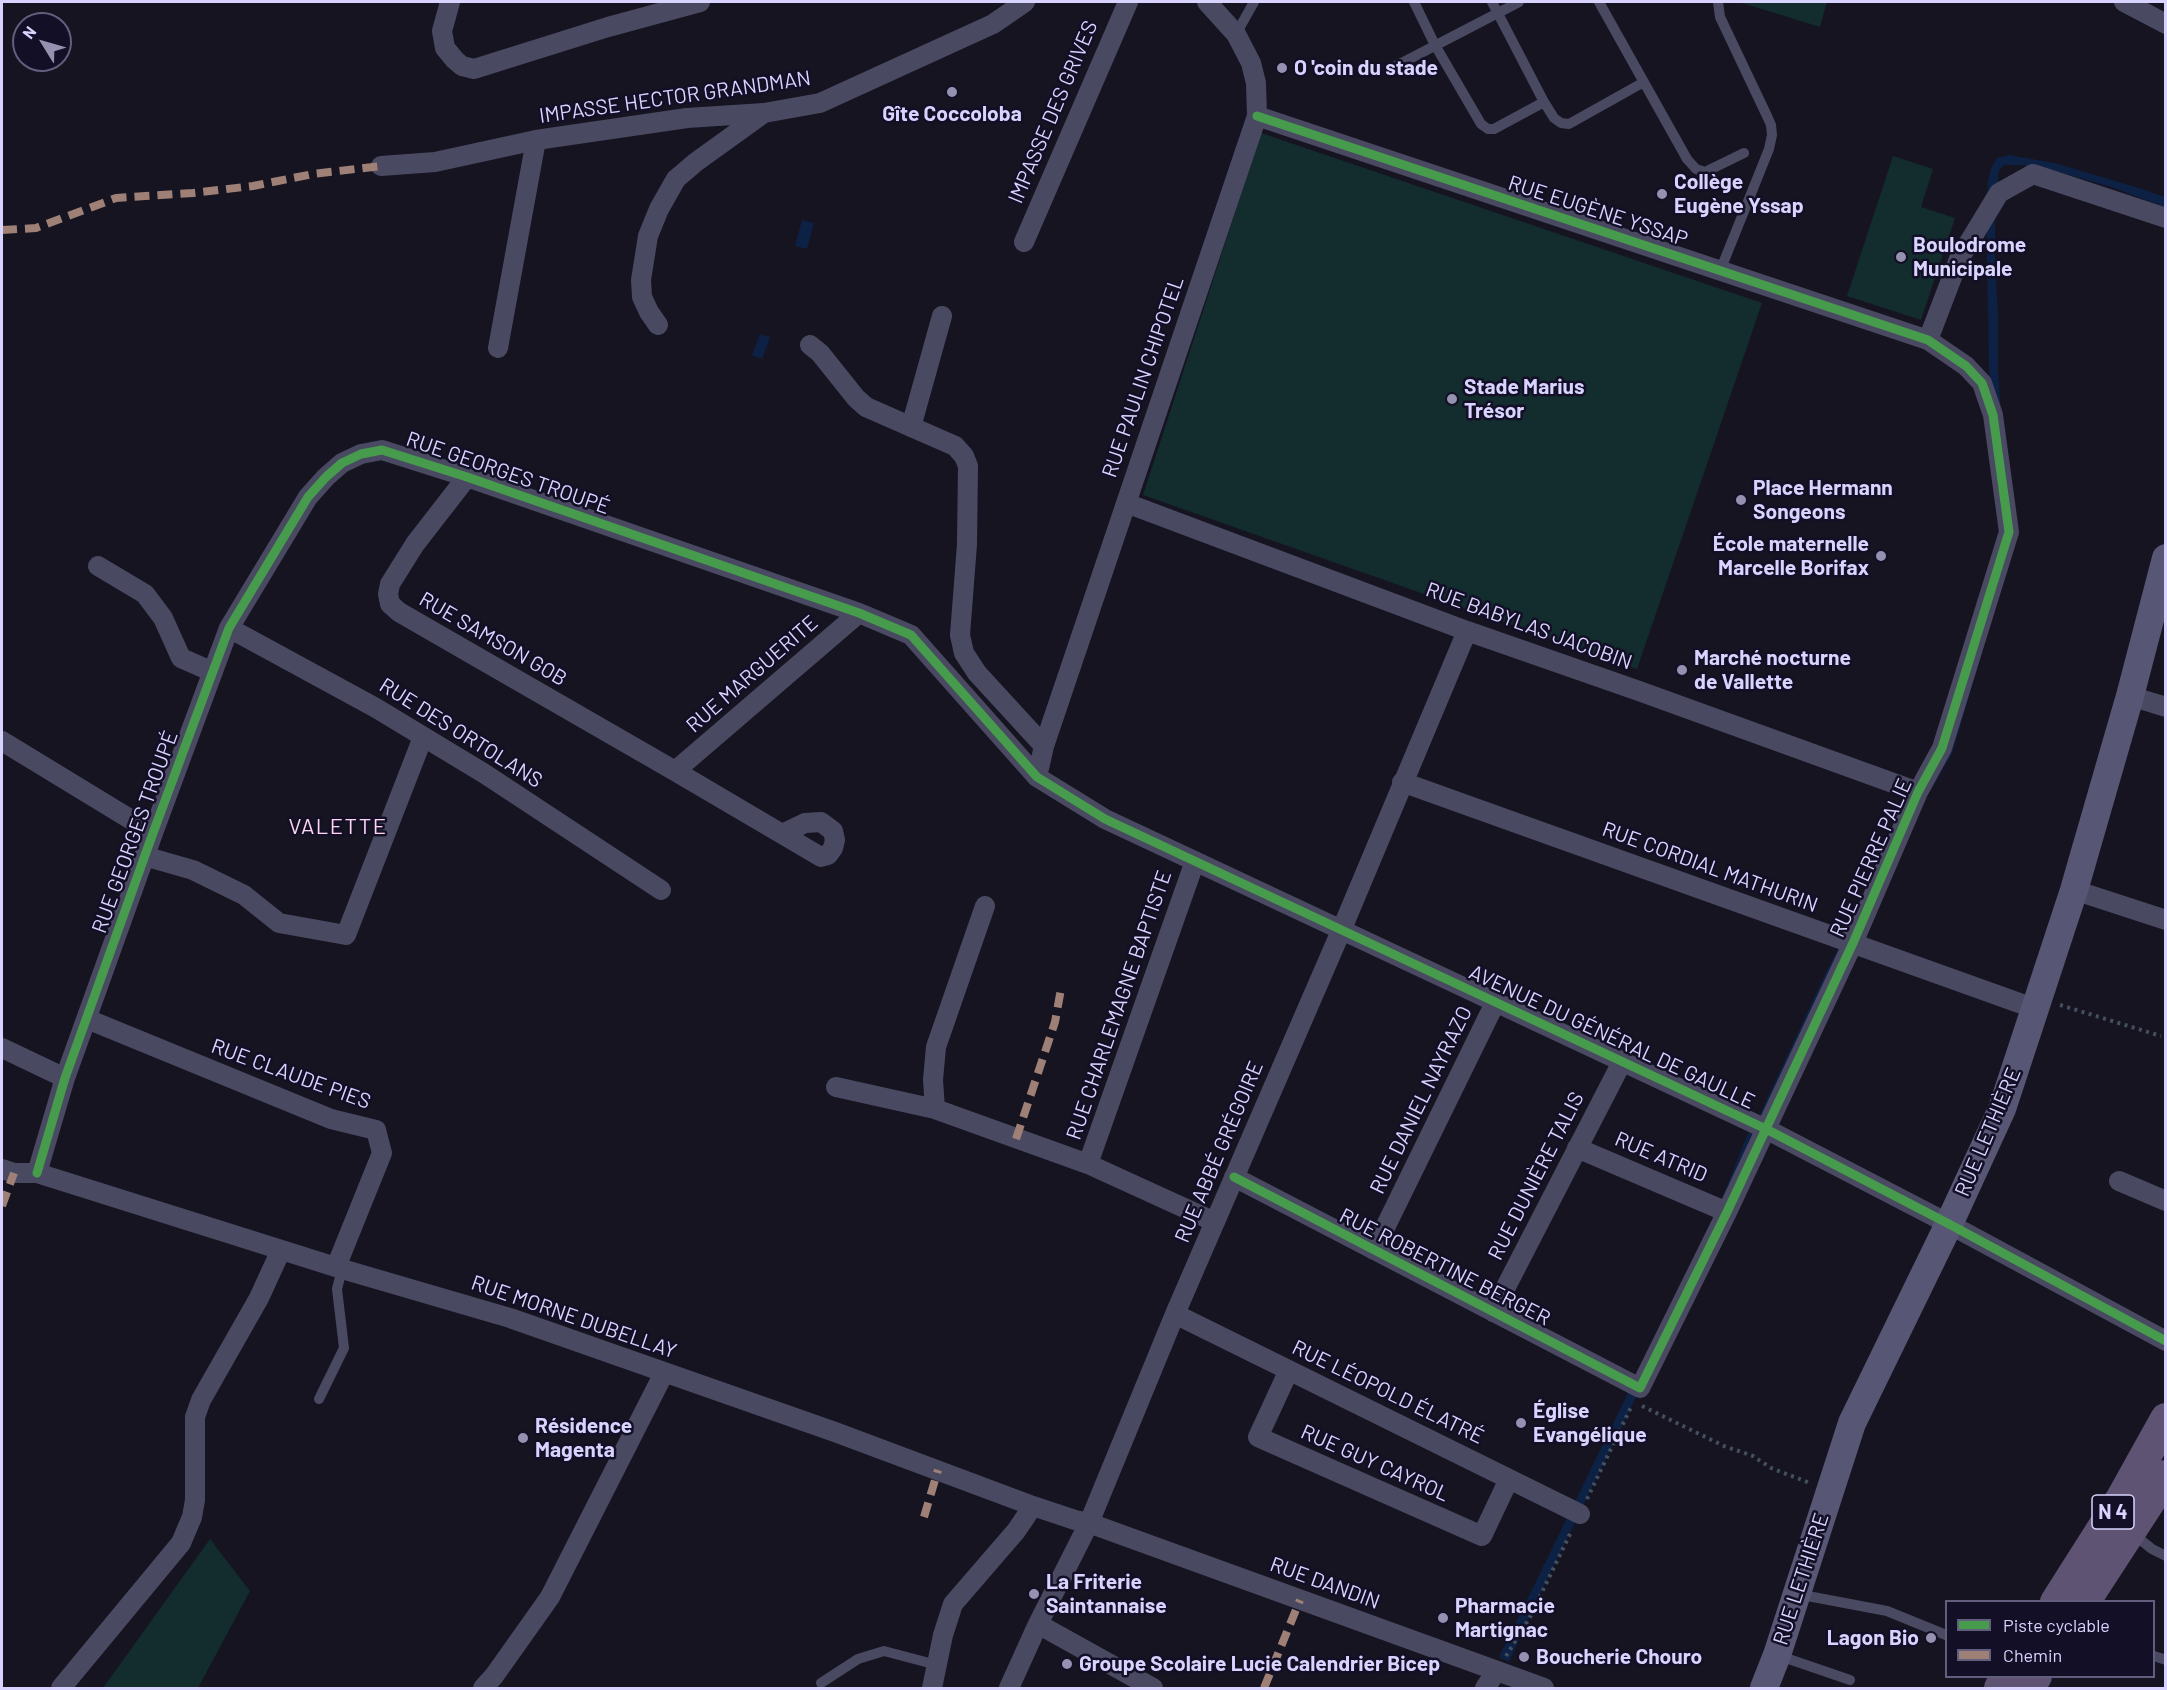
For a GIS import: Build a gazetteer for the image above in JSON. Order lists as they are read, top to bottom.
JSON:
{
  "streets": {
    "main road": ["N 4"],
    "street": [
      "IMPASSE HECTOR GRANDMAN",
      "IMPASSE DES GRIVES",
      "RUE EUGÈNE YSSAP",
      "RUE PAULIN CHIPOTEL",
      "RUE GEORGES TROUPÉ",
      "RUE BABYLAS JACOBIN",
      "RUE SAMSON GOB",
      "RUE MARGUERITE",
      "RUE DES ORTOLANS",
      "RUE PIERRE PALIE",
      "RUE CORDIAL MATHURIN",
      "RUE CHARLEMAGNE BAPTISTE",
      "AVENUE DU GÉNÉRAL DE GAULLE",
      "RUE CLAUDE PIES",
      "RUE DANIEL NAYRAZO",
      "RUE LETHIÈRE",
      "RUE ABBÉ GRÉGOIRE",
      "RUE ATRID",
      "RUE DUNIÈRE TALIS",
      "RUE ROBERTINE BERGER",
      "RUE MORNE DUBELLAY",
      "RUE LÉOPOLD ÉLATRÉ",
      "RUE GUY CAYROL",
      "RUE DANDIN"
    ]
  },
  "crossings": [
    ["RUE EUGÈNE YSSAP", "RUE PAULIN CHIPOTEL"],
    ["RUE EUGÈNE YSSAP", "RUE PIERRE PALIE"],
    ["RUE PAULIN CHIPOTEL", "RUE GEORGES TROUPÉ"],
    ["RUE PAULIN CHIPOTEL", "RUE BABYLAS JACOBIN"],
    ["RUE PAULIN CHIPOTEL", "AVENUE DU GÉNÉRAL DE GAULLE"],
    ["RUE GEORGES TROUPÉ", "RUE SAMSON GOB"],
    ["RUE GEORGES TROUPÉ", "RUE MARGUERITE"],
    ["RUE GEORGES TROUPÉ", "RUE DES ORTOLANS"],
    ["RUE GEORGES TROUPÉ", "AVENUE DU GÉNÉRAL DE GAULLE"],
    ["RUE GEORGES TROUPÉ", "RUE CLAUDE PIES"],
    ["RUE GEORGES TROUPÉ", "RUE MORNE DUBELLAY"],
    ["RUE BABYLAS JACOBIN", "RUE PIERRE PALIE"],
    ["RUE BABYLAS JACOBIN", "RUE ABBÉ GRÉGOIRE"],
    ["RUE SAMSON GOB", "RUE MARGUERITE"],
    ["RUE PIERRE PALIE", "RUE CORDIAL MATHURIN"],
    ["RUE PIERRE PALIE", "AVENUE DU GÉNÉRAL DE GAULLE"],
    ["RUE PIERRE PALIE", "RUE ATRID"],
    ["RUE PIERRE PALIE", "RUE ROBERTINE BERGER"],
    ["RUE CORDIAL MATHURIN", "RUE LETHIÈRE"],
    ["RUE CORDIAL MATHURIN", "RUE ABBÉ GRÉGOIRE"],
    ["RUE CHARLEMAGNE BAPTISTE", "AVENUE DU GÉNÉRAL DE GAULLE"],
    ["AVENUE DU GÉNÉRAL DE GAULLE", "RUE DANIEL NAYRAZO"],
    ["AVENUE DU GÉNÉRAL DE GAULLE", "RUE LETHIÈRE"],
    ["AVENUE DU GÉNÉRAL DE GAULLE", "RUE ABBÉ GRÉGOIRE"],
    ["AVENUE DU GÉNÉRAL DE GAULLE", "RUE DUNIÈRE TALIS"],
    ["RUE CLAUDE PIES", "RUE MORNE DUBELLAY"],
    ["RUE DANIEL NAYRAZO", "RUE ROBERTINE BERGER"],
    ["RUE ABBÉ GRÉGOIRE", "RUE ROBERTINE BERGER"],
    ["RUE ABBÉ GRÉGOIRE", "RUE MORNE DUBELLAY"],
    ["RUE ABBÉ GRÉGOIRE", "RUE LÉOPOLD ÉLATRÉ"],
    ["RUE ABBÉ GRÉGOIRE", "RUE DANDIN"],
    ["RUE ATRID", "RUE DUNIÈRE TALIS"],
    ["RUE DUNIÈRE TALIS", "RUE ROBERTINE BERGER"],
    ["RUE MORNE DUBELLAY", "RUE DANDIN"],
    ["RUE LÉOPOLD ÉLATRÉ", "RUE GUY CAYROL"]
  ],
  "districts": ["VALETTE"],
  "places": [
    "O 'coin du stade",
    "Gîte Coccoloba",
    "Collège Eugène Yssap",
    "Boulodrome Municipale",
    "Stade Marius Trésor",
    "Place Hermann Songeons",
    "École maternelle Marcelle Borifax",
    "Marché nocturne de Vallette",
    "Église Evangélique",
    "Résidence Magenta",
    "La Friterie Saintannaise",
    "Pharmacie Martignac",
    "Lagon Bio",
    "Boucherie Chouro",
    "Groupe Scolaire Lucie Calendrier Bicep"
  ],
  "legend": ["Piste cyclable", "Chemin"],
  "north": "top left"
}
